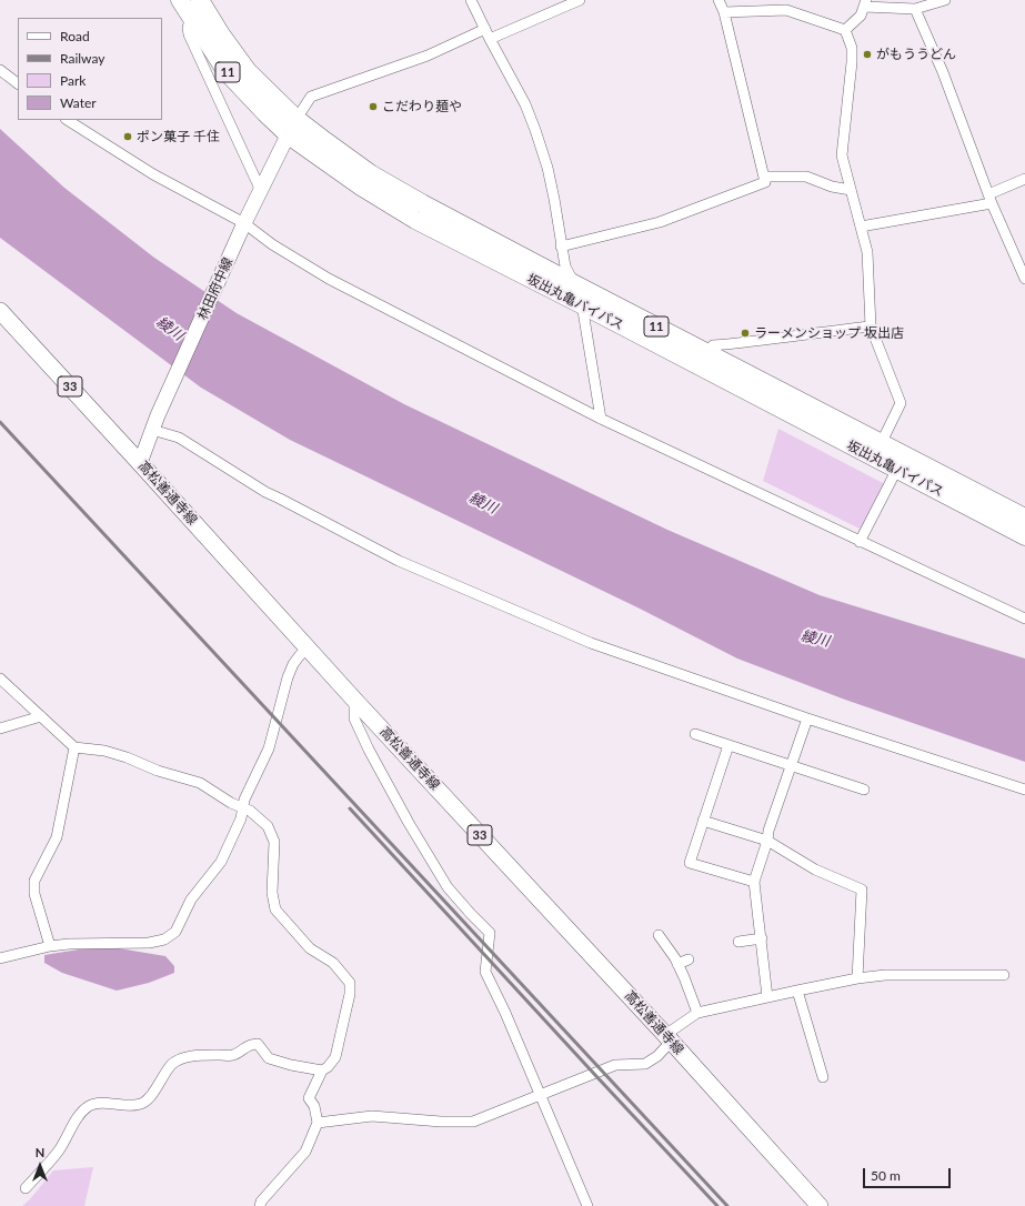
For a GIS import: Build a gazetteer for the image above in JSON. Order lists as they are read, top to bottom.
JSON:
{
  "streets": {
    "highway": ["11", "坂出丸亀バイパス"],
    "main road": ["林田府中線", "33", "高松善通寺線"]
  },
  "crossings": [
    ["林田府中線", "坂出丸亀バイパス"],
    ["林田府中線", "高松善通寺線"]
  ],
  "water": ["綾川"],
  "places": [
    "がもううどん",
    "こだわり麺や",
    "ポン菓子 千住",
    "ラーメンショップ 坂出店"
  ],
  "legend": [
    "Road",
    "Railway",
    "Park",
    "Water"
  ],
  "scale_bar": "50 m",
  "north": "top"
}
